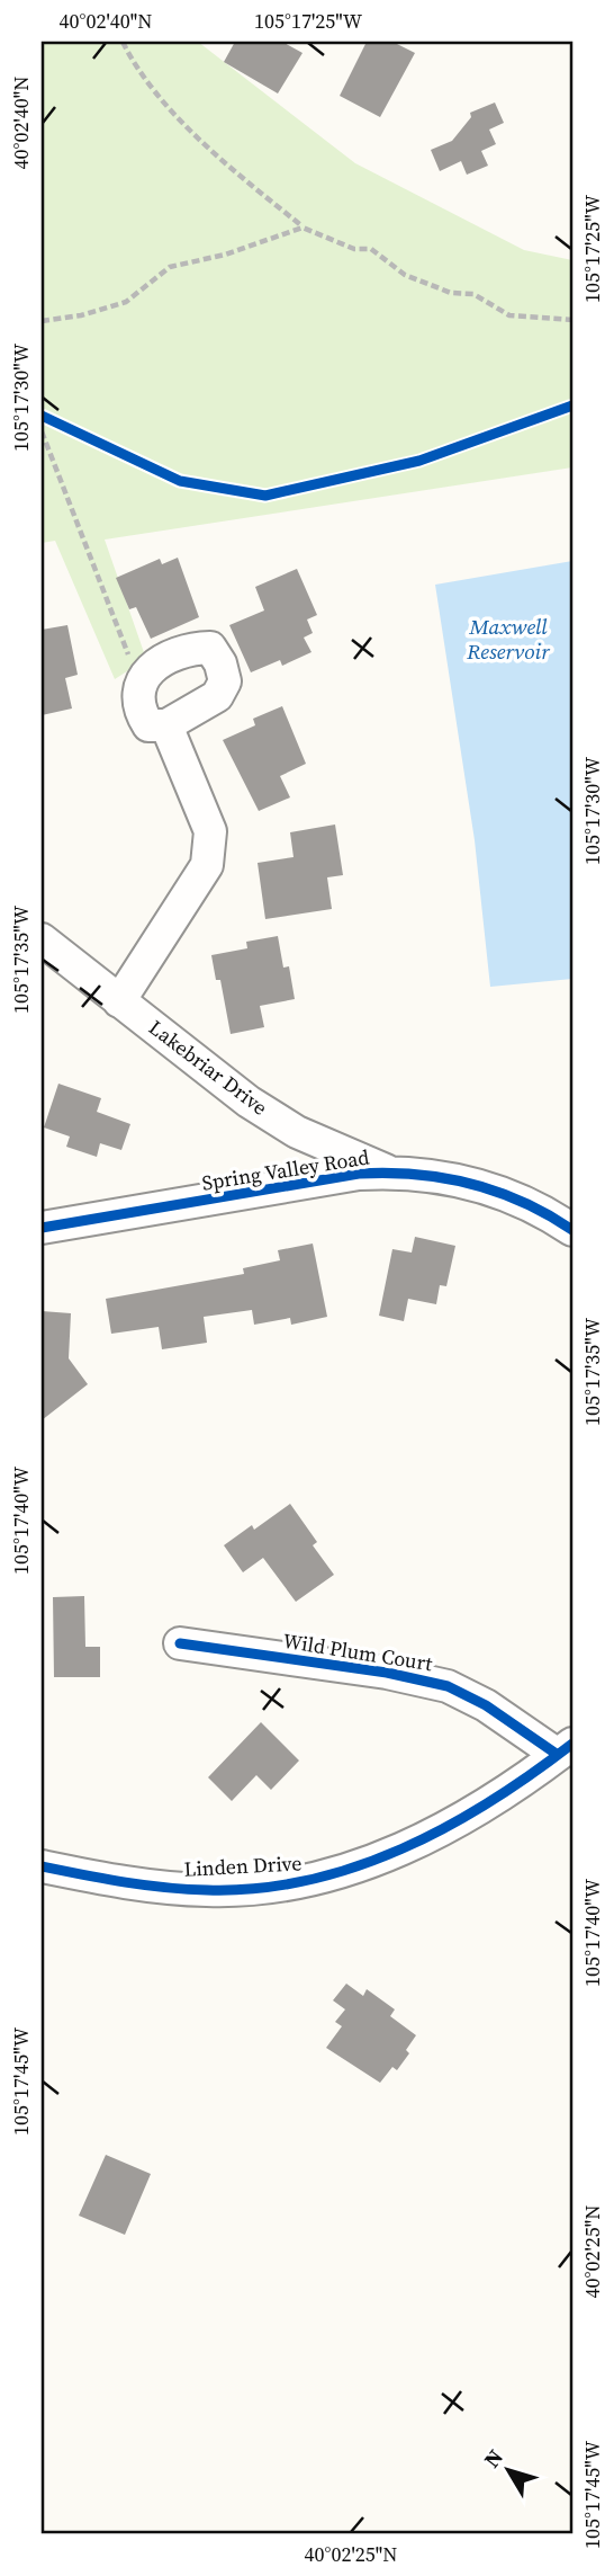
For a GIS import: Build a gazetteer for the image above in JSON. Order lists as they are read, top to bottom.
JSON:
{
  "streets": {
    "street": [
      "Lakebriar Drive",
      "Spring Valley Road",
      "Wild Plum Court",
      "Linden Drive"
    ]
  },
  "crossings": [
    ["Lakebriar Drive", "Spring Valley Road"],
    ["Wild Plum Court", "Linden Drive"]
  ],
  "water": ["Maxwell Reservoir"],
  "north": "top left",
  "coordinates": [
    "40°02'40\"N",
    "105°17'25\"W",
    "105°17'30\"W",
    "105°17'35\"W",
    "105°17'40\"W",
    "105°17'45\"W",
    "40°02'25\"N"
  ]
}
